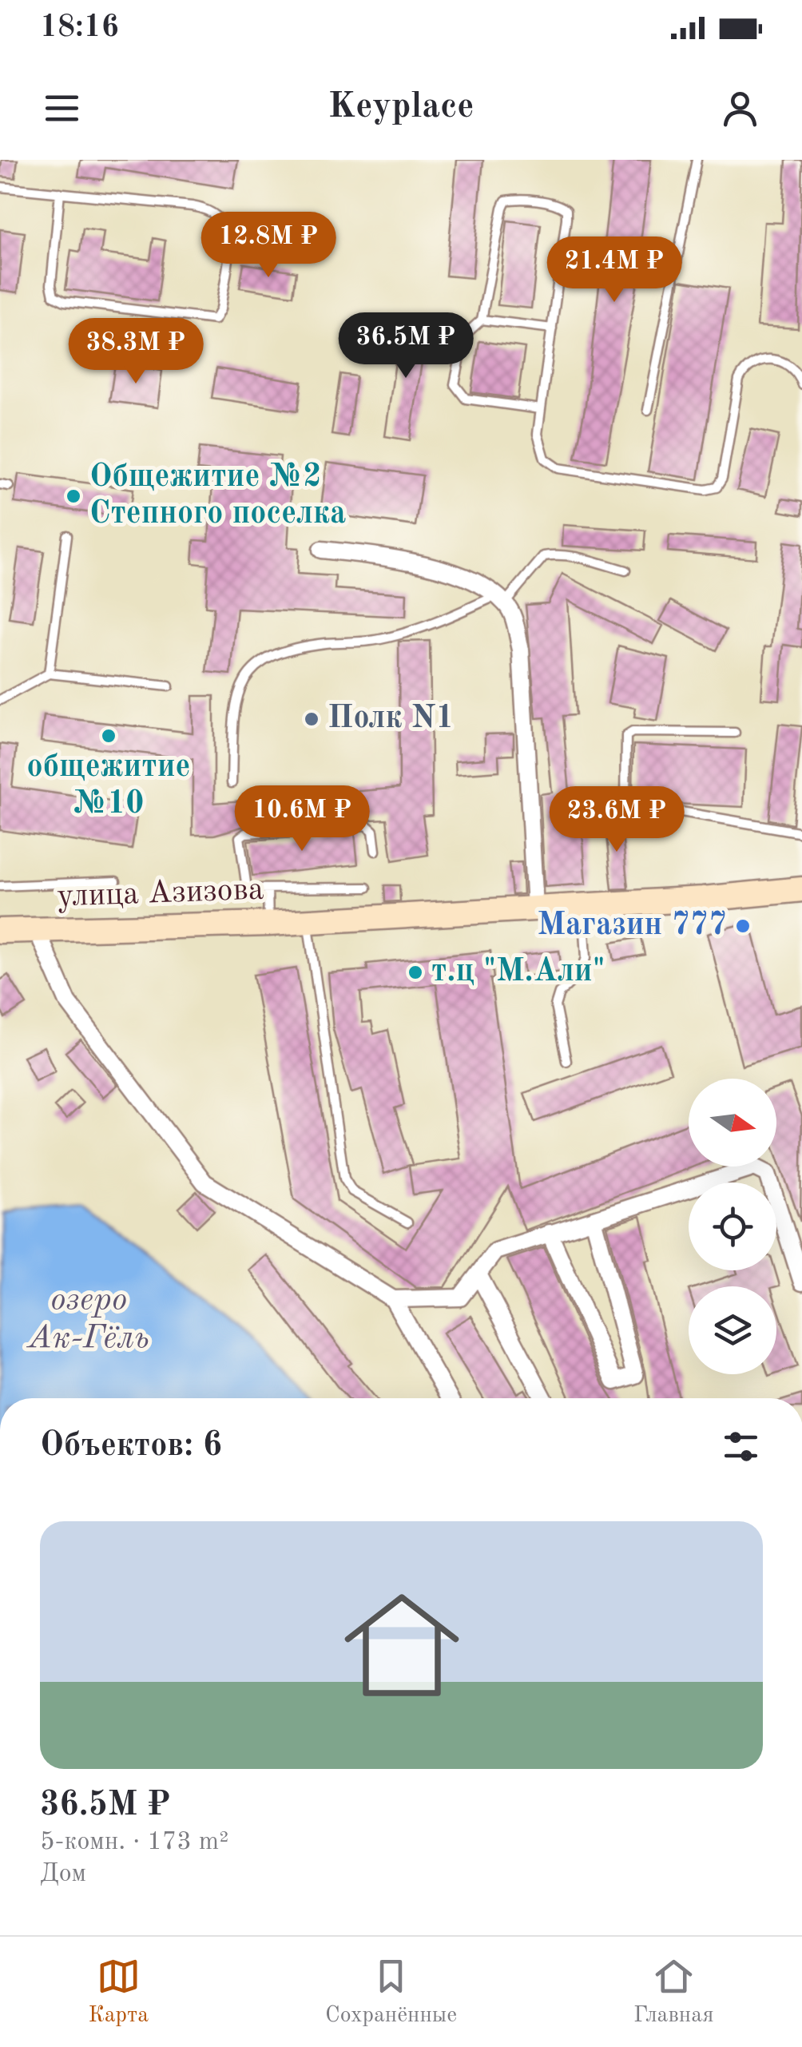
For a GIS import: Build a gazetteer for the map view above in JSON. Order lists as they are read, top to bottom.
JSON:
{
  "streets": {
    "main road": ["улица Азизова"]
  },
  "water": ["озеро Ак-Гёль"],
  "places": [
    "Общежитие №2 Степного поселка",
    "Полк N1",
    "общежитие №10",
    "Магазин 777",
    "т.ц \"М.Али\""
  ],
  "north": "right",
  "page": {
    "status": "18:16",
    "header": "Keyplace",
    "price": [
      "12.8M ₽",
      "21.4M ₽",
      "36.5M ₽",
      "38.3M ₽",
      "10.6M ₽",
      "23.6M ₽"
    ],
    "heading": "Объектов: 6",
    "list": [
      {
        "name": "36.5M ₽",
        "note": "5-комн. · 173 m² · Дом"
      }
    ],
    "tabs": ["Карта", "Сохранённые", "Главная"]
  }
}
